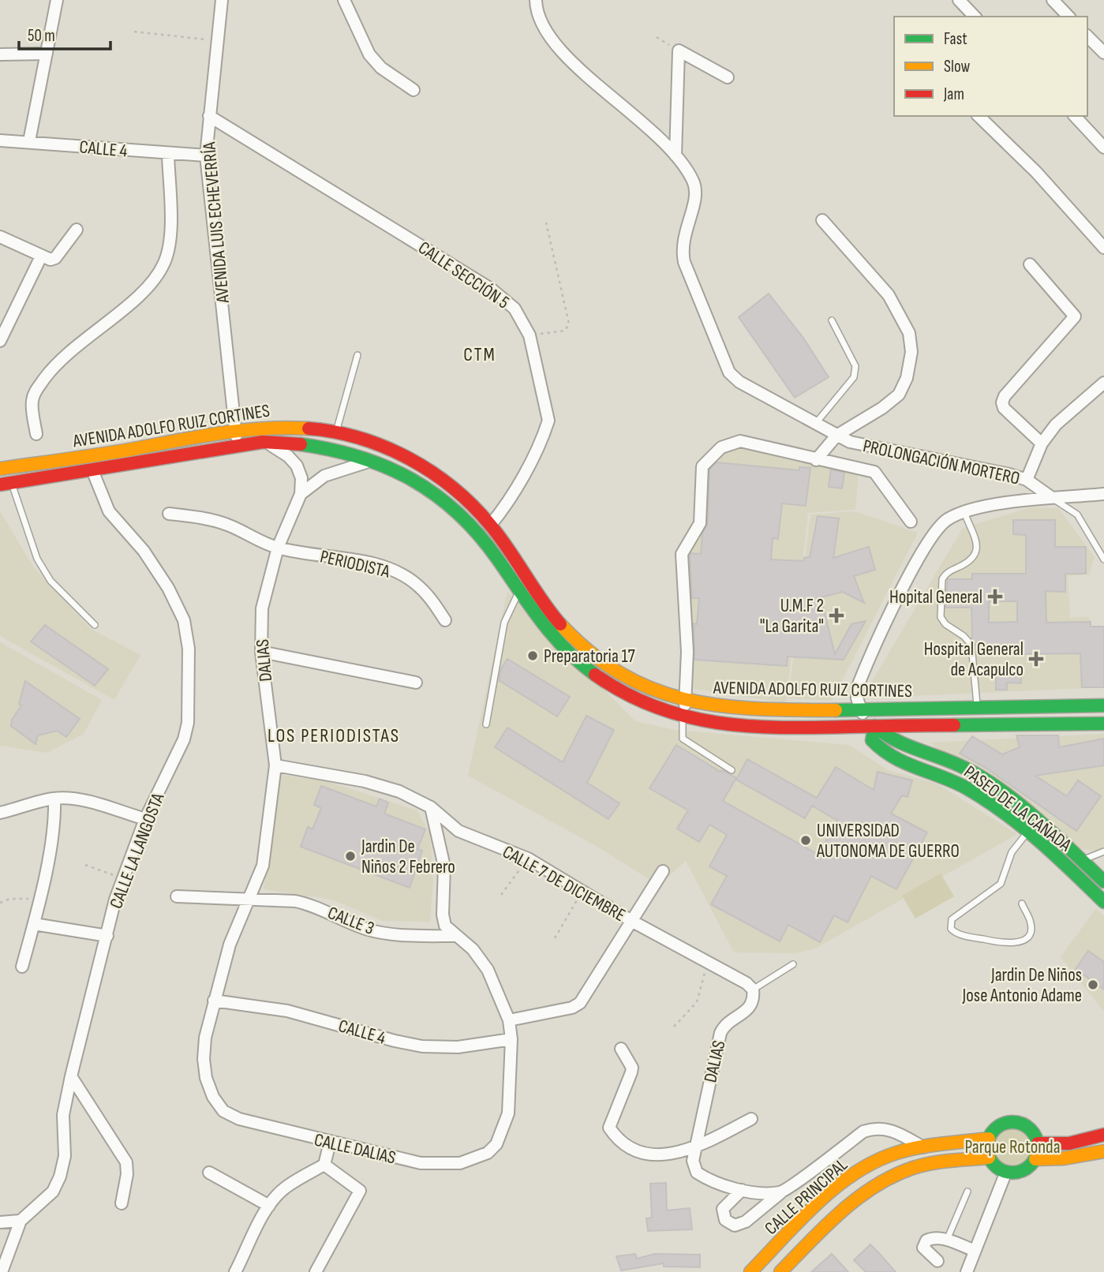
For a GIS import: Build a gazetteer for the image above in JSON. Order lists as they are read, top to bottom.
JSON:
{
  "streets": {
    "main road": ["AVENIDA ADOLFO RUIZ CORTINES", "PASEO DE LA CAÑADA", "CALLE PRINCIPAL"],
    "street": [
      "CALLE 4",
      "AVENIDA LUIS ECHEVERRÍA",
      "CALLE SECCIÓN 5",
      "PROLONGACIÓN MORTERO",
      "PERIODISTA",
      "DALIAS",
      "CALLE LA LANGOSTA",
      "CALLE 7 DE DICIEMBRE",
      "CALLE 3",
      "CALLE DALIAS"
    ]
  },
  "crossings": [
    ["CALLE 4", "AVENIDA LUIS ECHEVERRÍA"],
    ["CALLE 4", "DALIAS"],
    ["CALLE 4", "CALLE DALIAS"],
    ["AVENIDA LUIS ECHEVERRÍA", "CALLE SECCIÓN 5"],
    ["AVENIDA LUIS ECHEVERRÍA", "AVENIDA ADOLFO RUIZ CORTINES"],
    ["CALLE SECCIÓN 5", "AVENIDA ADOLFO RUIZ CORTINES"],
    ["AVENIDA ADOLFO RUIZ CORTINES", "PASEO DE LA CAÑADA"],
    ["AVENIDA ADOLFO RUIZ CORTINES", "CALLE LA LANGOSTA"],
    ["PERIODISTA", "DALIAS"],
    ["DALIAS", "CALLE 7 DE DICIEMBRE"],
    ["DALIAS", "CALLE 3"],
    ["DALIAS", "CALLE DALIAS"]
  ],
  "districts": ["CTM", "LOS PERIODISTAS"],
  "parks": ["Parque Rotonda"],
  "places": {
    "health": ["Hopital General", "U.M.F 2 \"La Garita\"", "Hospital General de Acapulco"],
    "other": [
      "Preparatoria 17",
      "UNIVERSIDAD AUTONOMA DE GUERRO",
      "Jardin De Niños 2 Febrero",
      "Jardin De Niños Jose Antonio Adame"
    ]
  },
  "legend": ["Fast", "Slow", "Jam"],
  "scale_bar": "50 m"
}
